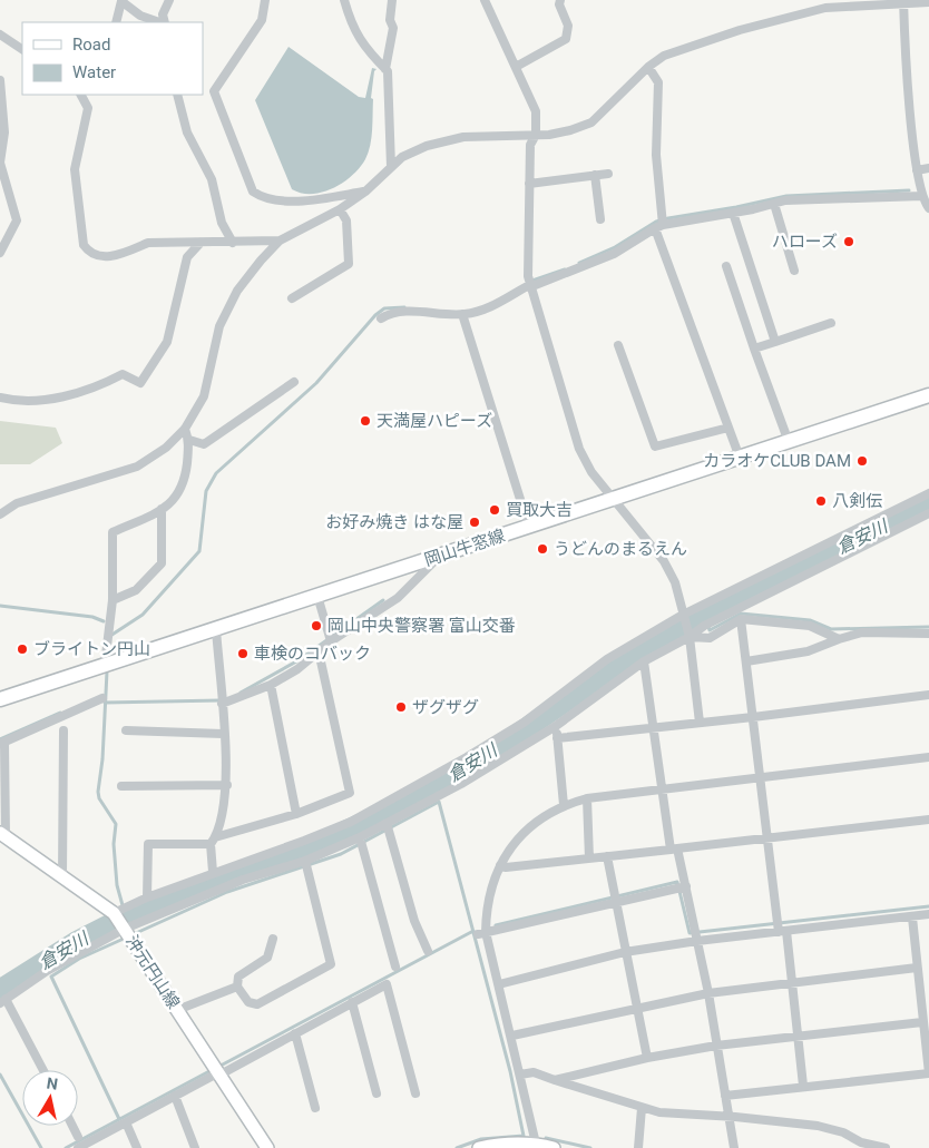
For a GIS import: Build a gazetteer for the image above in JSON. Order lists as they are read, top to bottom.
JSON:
{
  "streets": {
    "main road": ["岡山牛窓線", "沖元円山線"]
  },
  "water": ["倉安川"],
  "places": [
    "ハローズ",
    "天満屋ハピーズ",
    "カラオケCLUB DAM",
    "八剣伝",
    "買取大吉",
    "お好み焼き はな屋",
    "うどんのまるえん",
    "岡山中央警察署 富山交番",
    "ブライトン円山",
    "車検のコバック",
    "ザグザグ"
  ],
  "legend": ["Road", "Water"],
  "north": "top"
}
